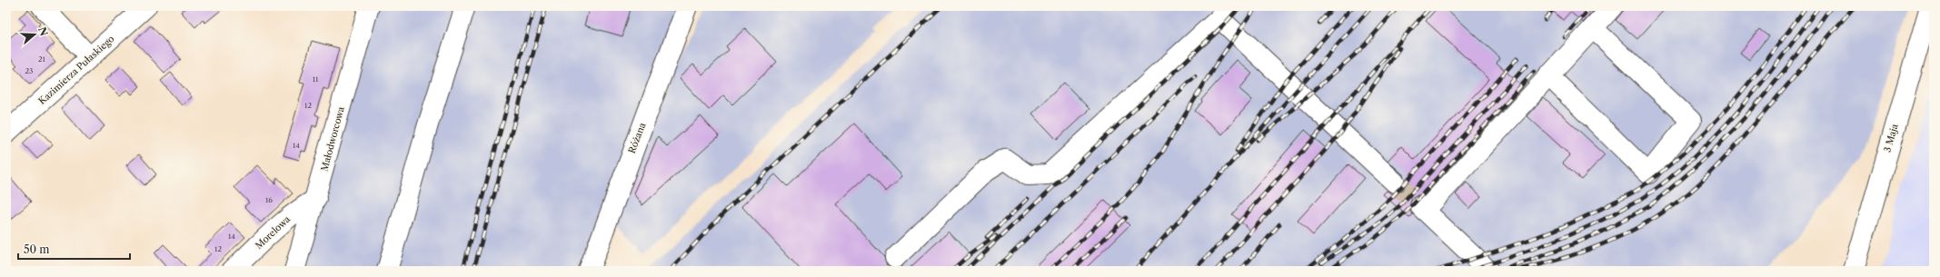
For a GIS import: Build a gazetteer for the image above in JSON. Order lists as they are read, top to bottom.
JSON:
{
  "streets": {
    "street": [
      "Kazimierza Pułaskiego",
      "Różana",
      "3 Maja",
      "Małodworcowa",
      "Morelowa"
    ]
  },
  "crossings": [
    ["Małodworcowa", "Morelowa"]
  ],
  "house_numbers": [
    "21",
    "23",
    "11",
    "12",
    "14",
    "16",
    "14",
    "12"
  ],
  "scale_bar": "50 m",
  "north": "right"
}
